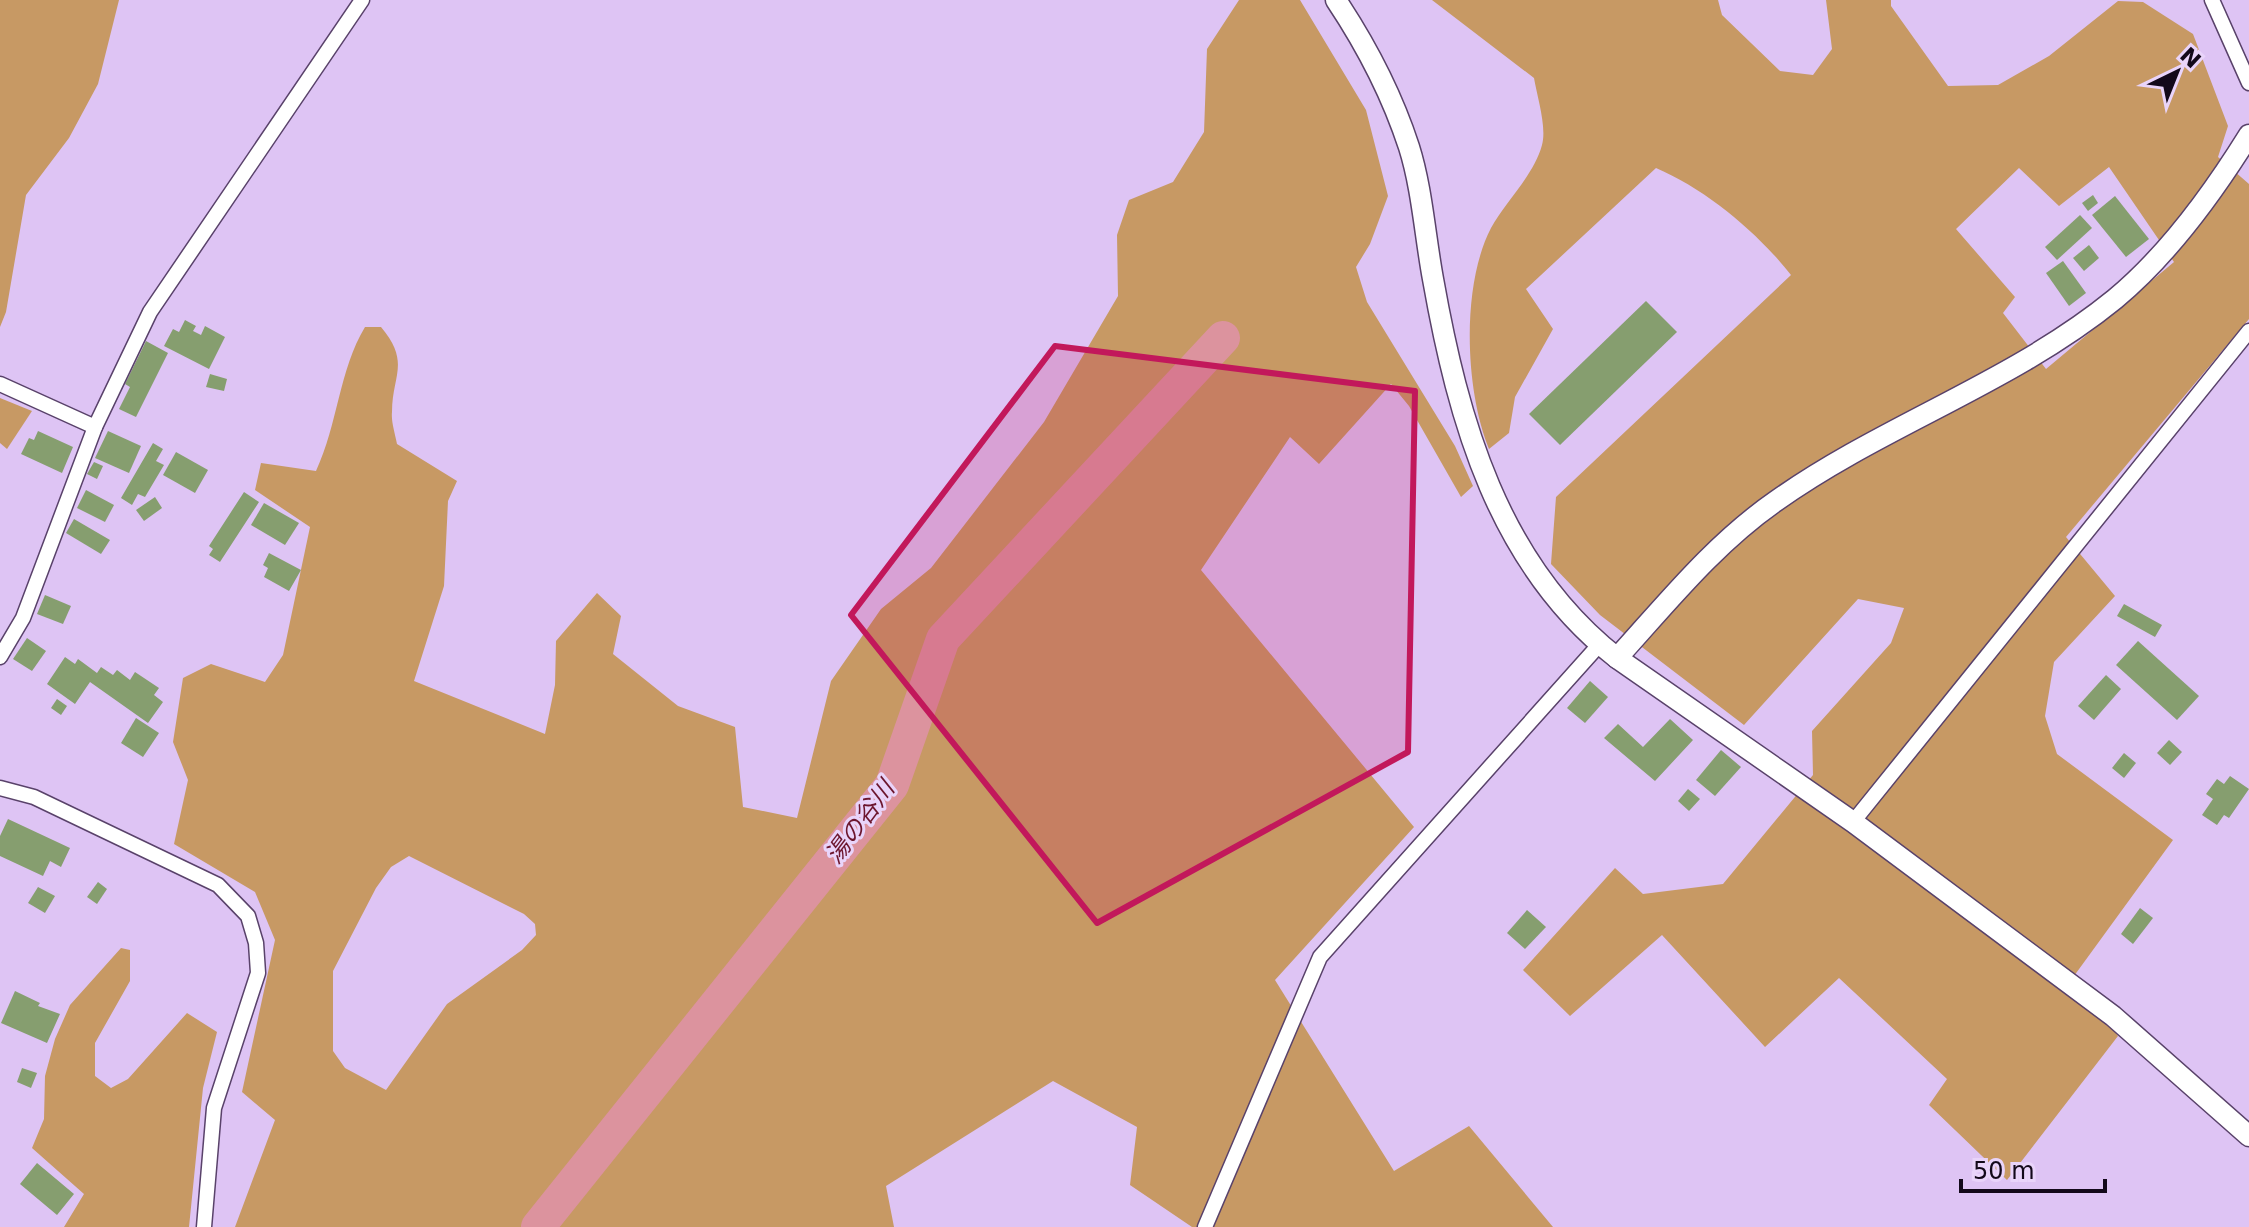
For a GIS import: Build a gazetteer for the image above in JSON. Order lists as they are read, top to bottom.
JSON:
{
  "water": ["湯の谷川"],
  "scale_bar": "50 m",
  "north": "top right"
}
